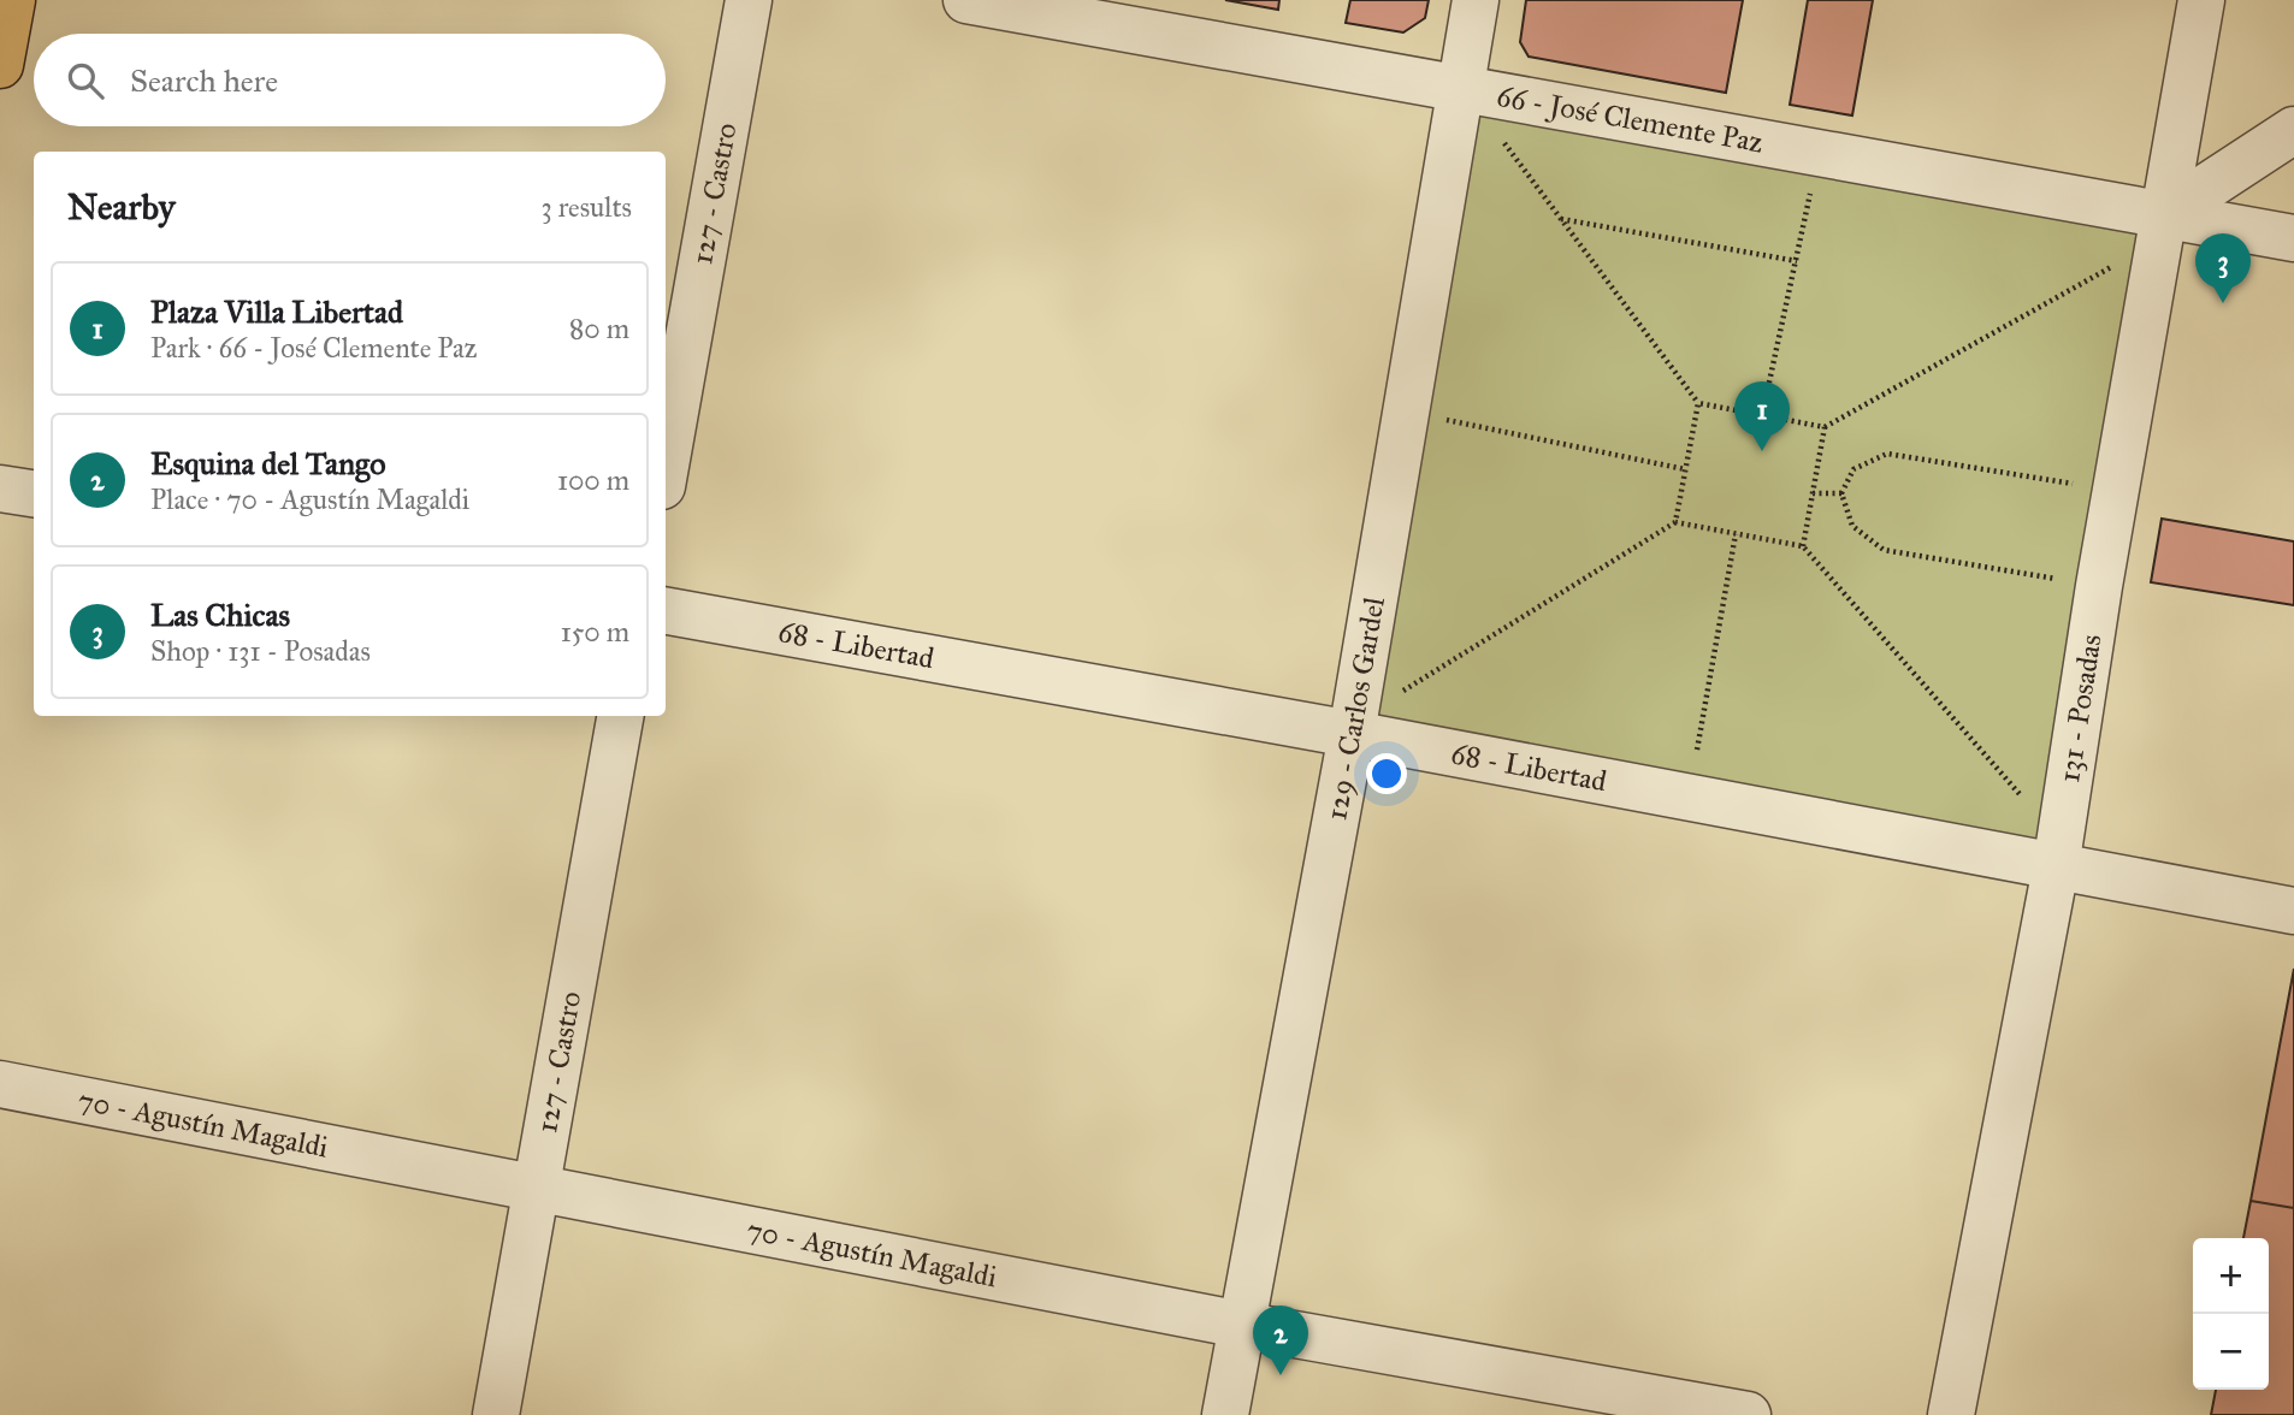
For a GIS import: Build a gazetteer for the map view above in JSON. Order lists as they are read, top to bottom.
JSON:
{
  "streets": {
    "street": [
      "66 - José Clemente Paz",
      "127 - Castro",
      "68 - Libertad",
      "129 - Carlos Gardel",
      "131 - Posadas",
      "70 - Agustín Magaldi"
    ]
  },
  "crossings": [
    ["66 - José Clemente Paz", "129 - Carlos Gardel"],
    ["66 - José Clemente Paz", "131 - Posadas"],
    ["127 - Castro", "70 - Agustín Magaldi"],
    ["68 - Libertad", "129 - Carlos Gardel"],
    ["68 - Libertad", "131 - Posadas"],
    ["129 - Carlos Gardel", "70 - Agustín Magaldi"]
  ],
  "page": {
    "search": "Search here",
    "heading": ["Nearby", "3 results"],
    "pins": ["3", "1", "2"],
    "list": [
      {
        "mark": "1",
        "name": "Plaza Villa Libertad",
        "note": "Park · 66 - José Clemente Paz",
        "value": "80 m"
      },
      {
        "mark": "2",
        "name": "Esquina del Tango",
        "note": "Place · 70 - Agustín Magaldi",
        "value": "100 m"
      },
      {
        "mark": "3",
        "name": "Las Chicas",
        "note": "Shop · 131 - Posadas",
        "value": "150 m"
      }
    ],
    "map_buttons": ["+", "−"]
  }
}
